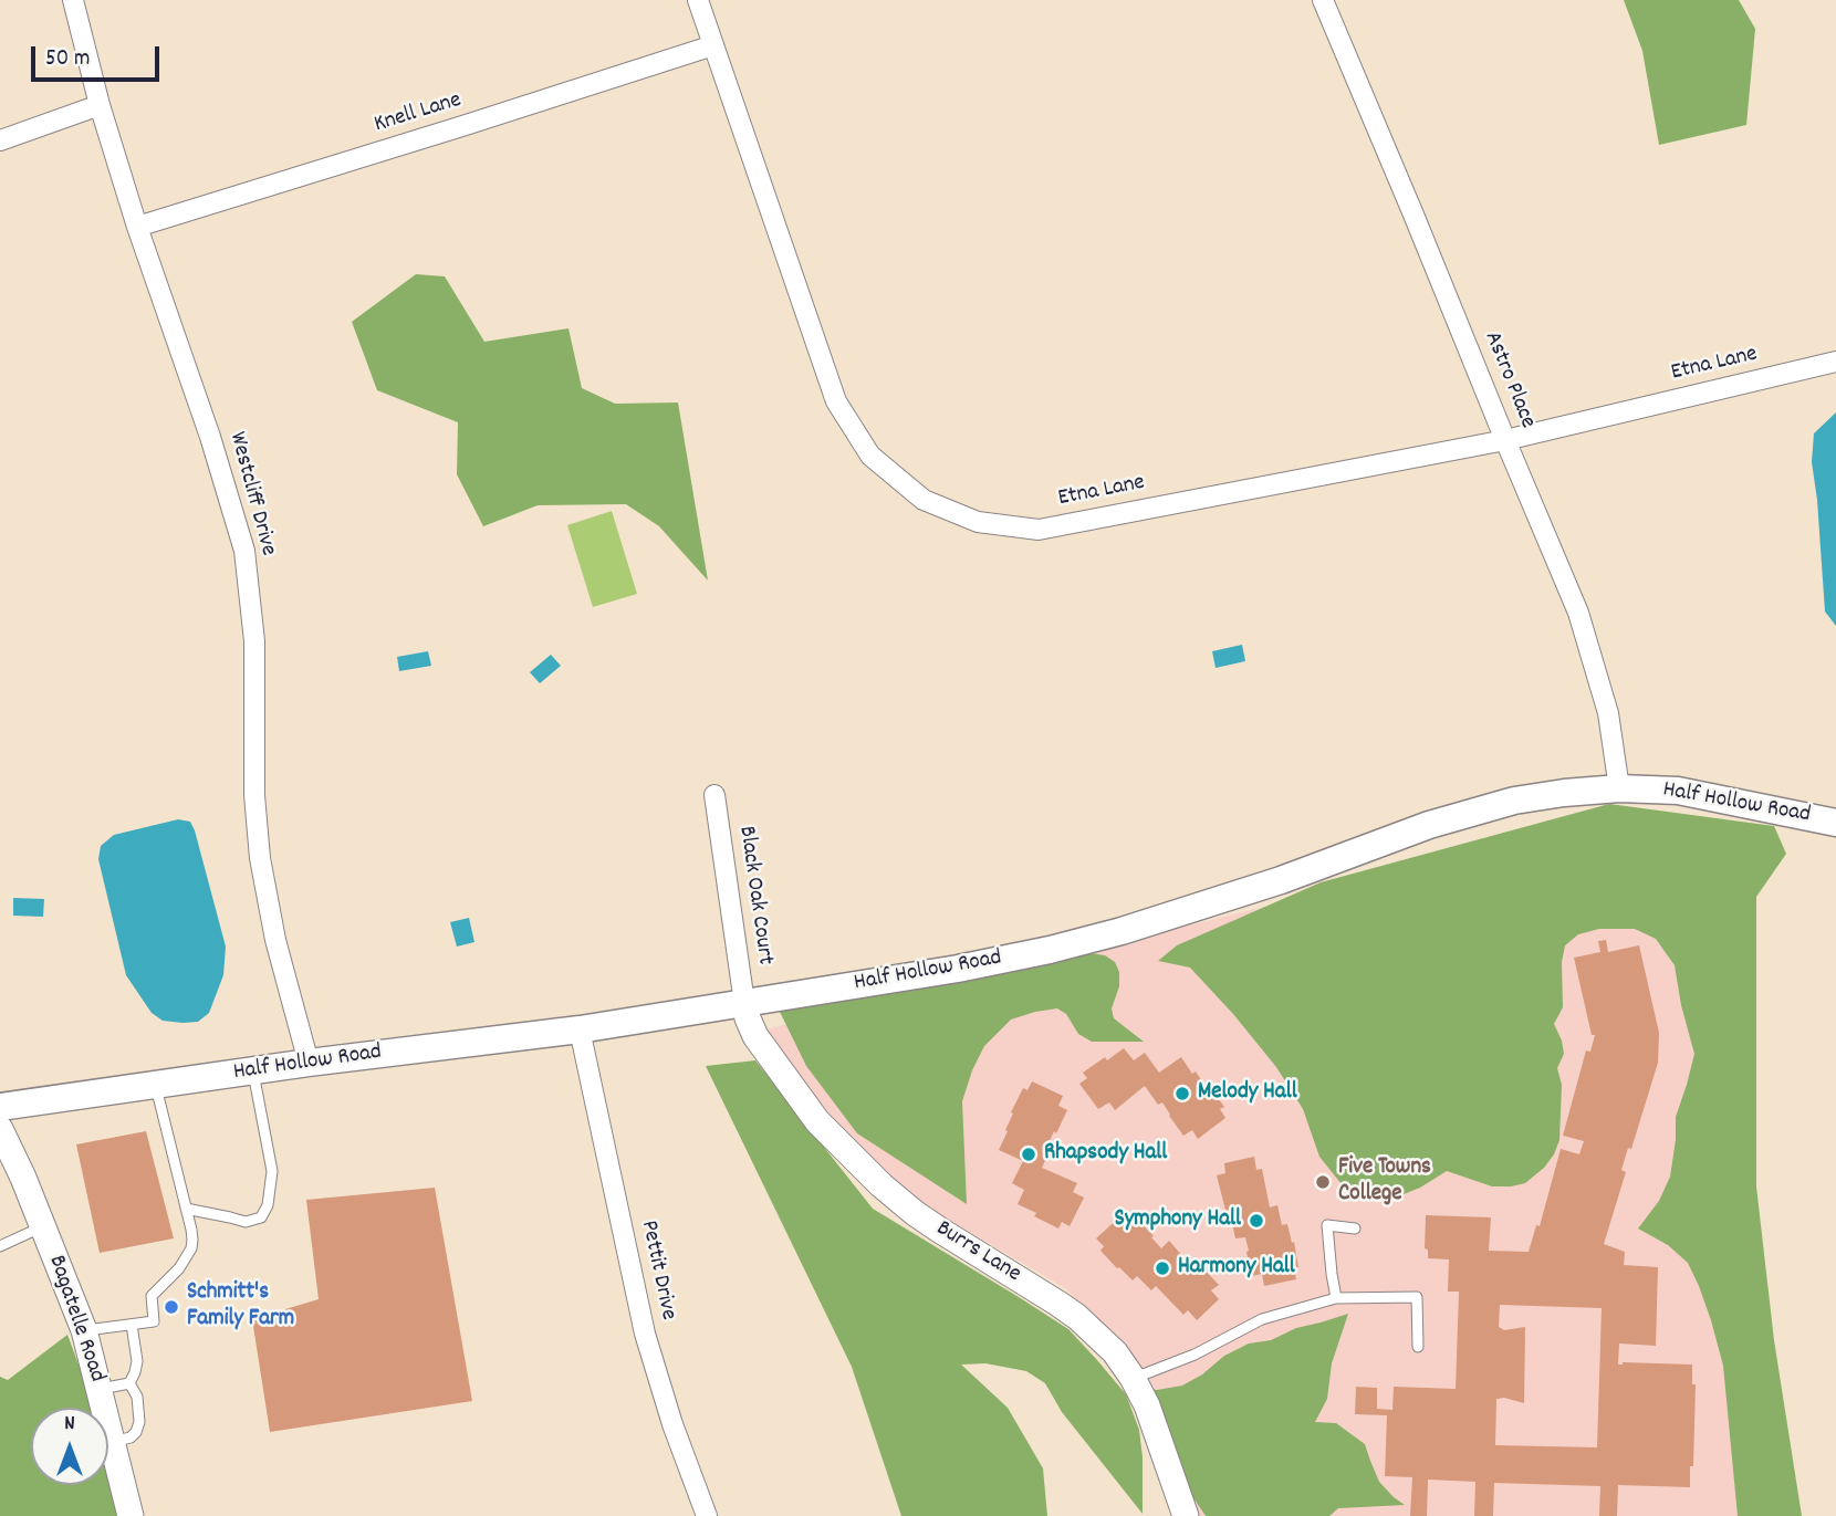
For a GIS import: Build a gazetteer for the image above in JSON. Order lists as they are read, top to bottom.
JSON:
{
  "streets": {
    "main road": ["Half Hollow Road"],
    "street": [
      "Knell Lane",
      "Etna Lane",
      "Astro Place",
      "Westcliff Drive",
      "Black Oak Court",
      "Burrs Lane",
      "Pettit Drive",
      "Bagatelle Road"
    ]
  },
  "crossings": [
    ["Knell Lane", "Etna Lane"],
    ["Knell Lane", "Westcliff Drive"],
    ["Etna Lane", "Astro Place"],
    ["Astro Place", "Half Hollow Road"],
    ["Westcliff Drive", "Half Hollow Road"],
    ["Half Hollow Road", "Black Oak Court"],
    ["Half Hollow Road", "Burrs Lane"],
    ["Half Hollow Road", "Pettit Drive"],
    ["Black Oak Court", "Burrs Lane"]
  ],
  "places": [
    "Melody Hall",
    "Rhapsody Hall",
    "Five Towns College",
    "Symphony Hall",
    "Harmony Hall",
    "Schmitt's Family Farm"
  ],
  "scale_bar": "50 m",
  "north": "top"
}
